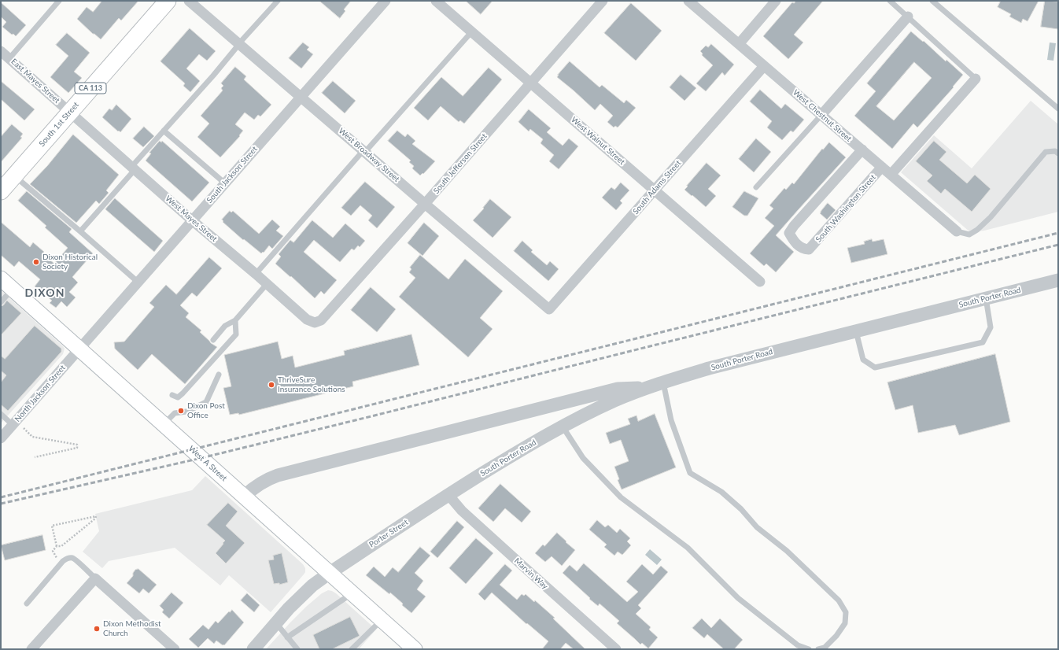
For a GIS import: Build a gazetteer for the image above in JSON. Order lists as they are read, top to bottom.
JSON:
{
  "streets": {
    "main road": ["CA 113", "South 1st Street", "West A Street"],
    "street": [
      "East Mayes Street",
      "West Chestnut Street",
      "West Walnut Street",
      "West Broadway Street",
      "South Jefferson Street",
      "South Jackson Street",
      "South Adams Street",
      "South Washington Street",
      "West Mayes Street",
      "South Porter Road",
      "North Jackson Street",
      "Porter Street",
      "Marvin Way"
    ]
  },
  "crossings": [
    ["East Mayes Street", "South 1st Street"],
    ["East Mayes Street", "West Mayes Street"],
    ["West Chestnut Street", "South Adams Street"],
    ["West Chestnut Street", "South Washington Street"],
    ["South 1st Street", "West Mayes Street"],
    ["West Walnut Street", "South Jefferson Street"],
    ["West Walnut Street", "South Adams Street"],
    ["West Broadway Street", "South Jefferson Street"],
    ["West Broadway Street", "South Jackson Street"],
    ["West Broadway Street", "South Adams Street"],
    ["South Jefferson Street", "West Mayes Street"],
    ["South Jackson Street", "West Mayes Street"],
    ["South Jackson Street", "North Jackson Street"],
    ["South Jackson Street", "West A Street"],
    ["South Porter Road", "Porter Street"],
    ["South Porter Road", "Marvin Way"],
    ["North Jackson Street", "West A Street"],
    ["West A Street", "Porter Street"],
    ["Porter Street", "Marvin Way"]
  ],
  "districts": ["DIXON"],
  "places": [
    "Dixon Historical Society",
    "ThriveSure Insurance Solutions",
    "Dixon Post Office",
    "Dixon Methodist Church"
  ]
}
